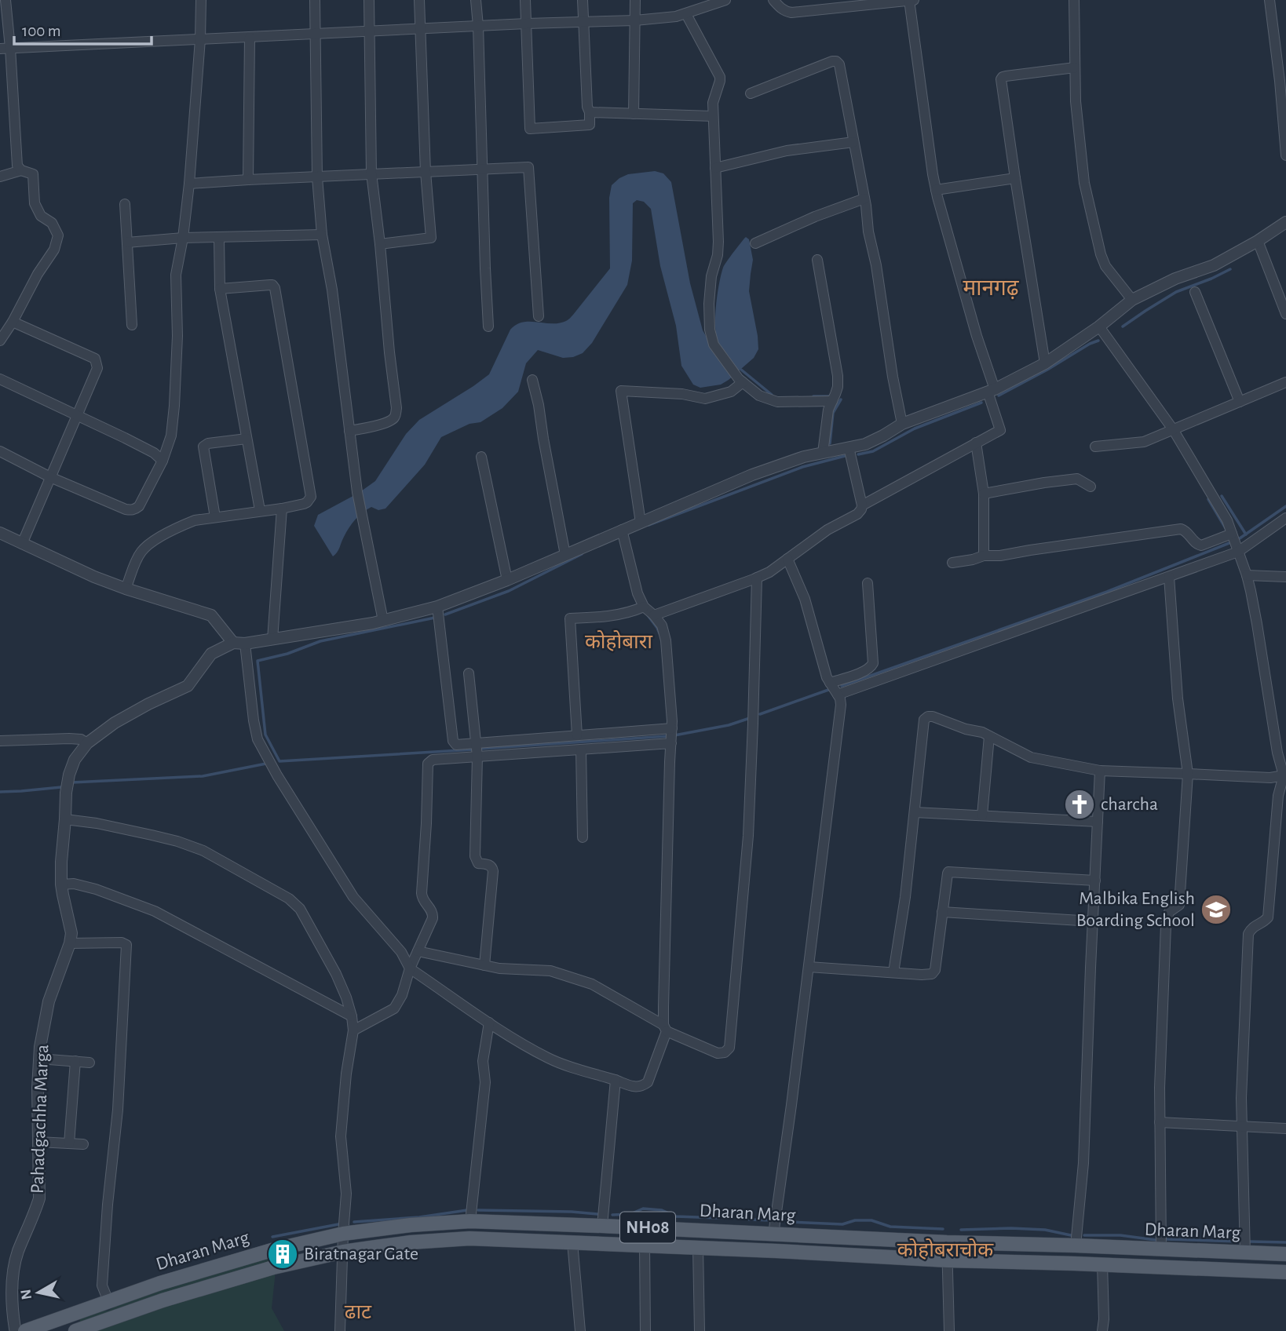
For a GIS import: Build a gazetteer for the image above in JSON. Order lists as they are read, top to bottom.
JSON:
{
  "streets": {
    "main road": ["Dharan Marg", "NH08"],
    "street": ["Pahadgachha Marga"]
  },
  "districts": [
    "मानगढ़",
    "कोहोबारा",
    "कोहोबराचोक",
    "ढाट"
  ],
  "places": {
    "church": ["charcha"],
    "school or university": ["Malbika English Boarding School"],
    "building": ["Biratnagar Gate"]
  },
  "scale_bar": "100 m",
  "north": "left"
}
